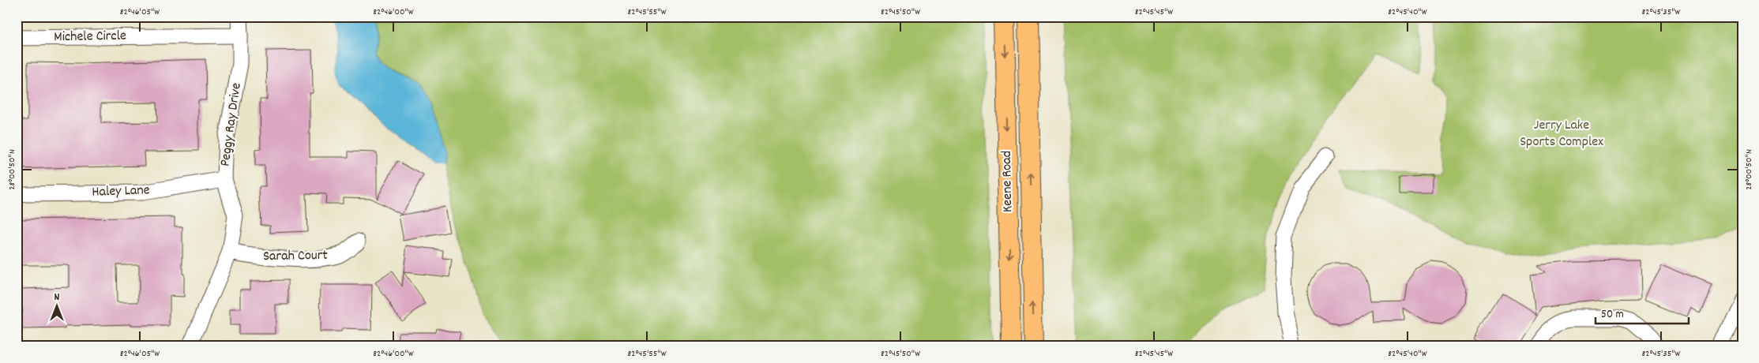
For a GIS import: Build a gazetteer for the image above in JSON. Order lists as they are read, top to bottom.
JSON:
{
  "streets": {
    "main road": ["Keene Road"],
    "street": [
      "Michele Circle",
      "Peggy Ray Drive",
      "Haley Lane",
      "Sarah Court"
    ]
  },
  "crossings": [
    ["Michele Circle", "Peggy Ray Drive"],
    ["Peggy Ray Drive", "Haley Lane"],
    ["Peggy Ray Drive", "Sarah Court"]
  ],
  "parks": ["Jerry Lake Sports Complex"],
  "scale_bar": "50 m",
  "north": "top",
  "coordinates": [
    "82°46'05\"W",
    "82°46'00\"W",
    "82°45'55\"W",
    "82°45'50\"W",
    "82°45'45\"W",
    "82°45'40\"W",
    "82°45'35\"W",
    "28°00'50\"N"
  ]
}
